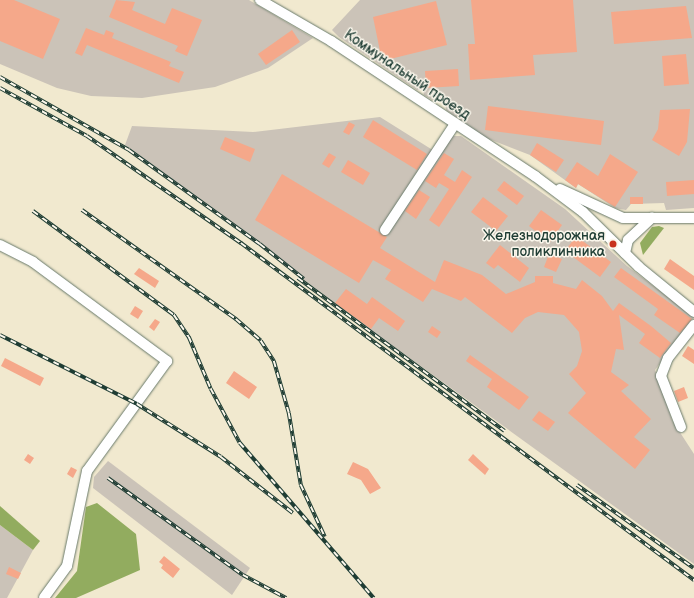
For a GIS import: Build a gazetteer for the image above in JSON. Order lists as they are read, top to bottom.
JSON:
{
  "streets": {
    "street": ["Коммунальный проезд"]
  },
  "places": ["Железнодорожная поликлинника"]
}
